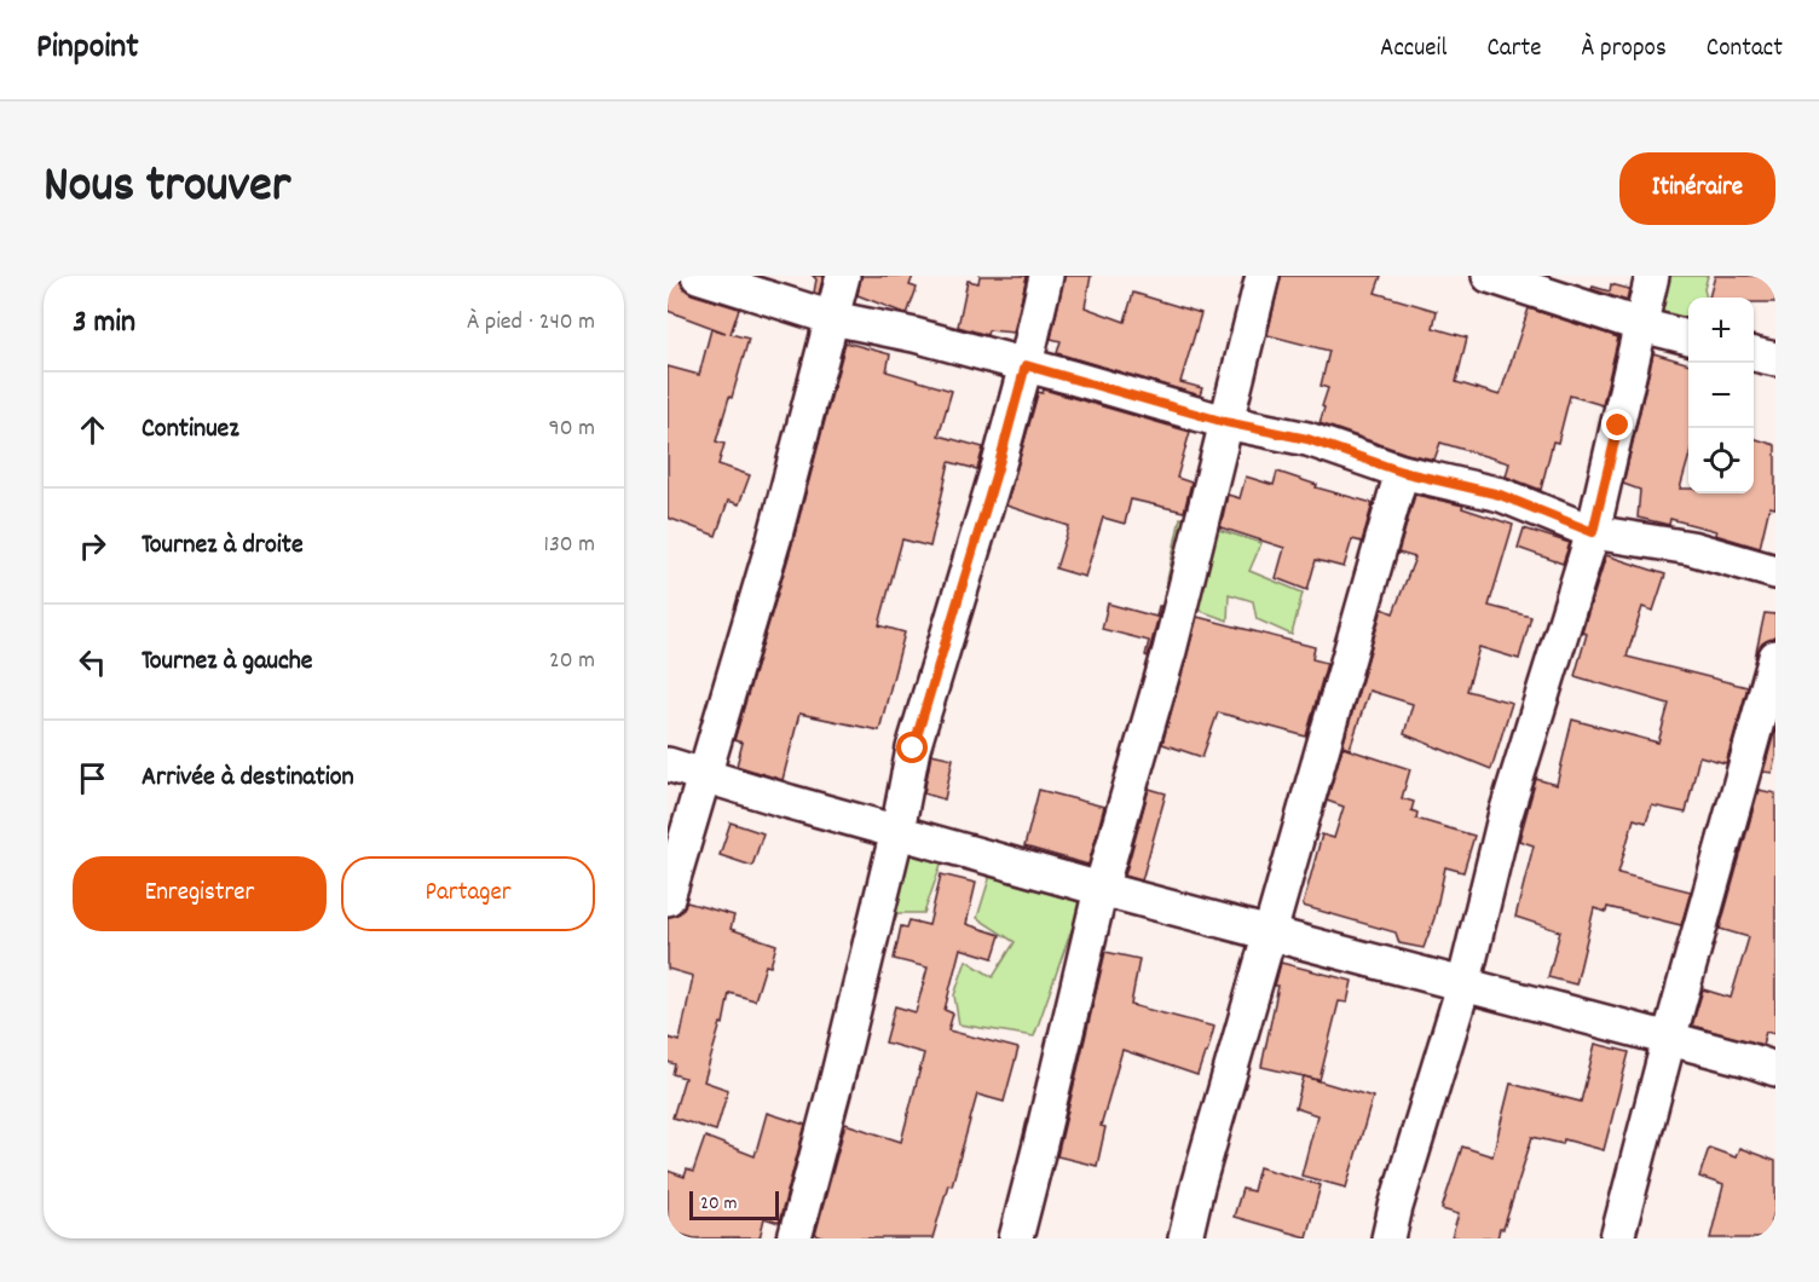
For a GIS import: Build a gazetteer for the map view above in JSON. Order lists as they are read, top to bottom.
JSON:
{
  "scale_bar": "20 m",
  "page": {
    "header": "Pinpoint",
    "nav": [
      "Accueil",
      "Carte",
      "À propos",
      "Contact"
    ],
    "title": "Nous trouver",
    "buttons": [
      "Itinéraire",
      ["Enregistrer", "Partager"]
    ],
    "heading": ["3 min", "À pied · 240 m"],
    "map_buttons": ["+", "−"],
    "list": [
      ["Continuez", "90 m"],
      ["Tournez à droite", "130 m"],
      ["Tournez à gauche", "20 m"],
      "Arrivée à destination"
    ],
    "scale": "20 m"
  }
}
